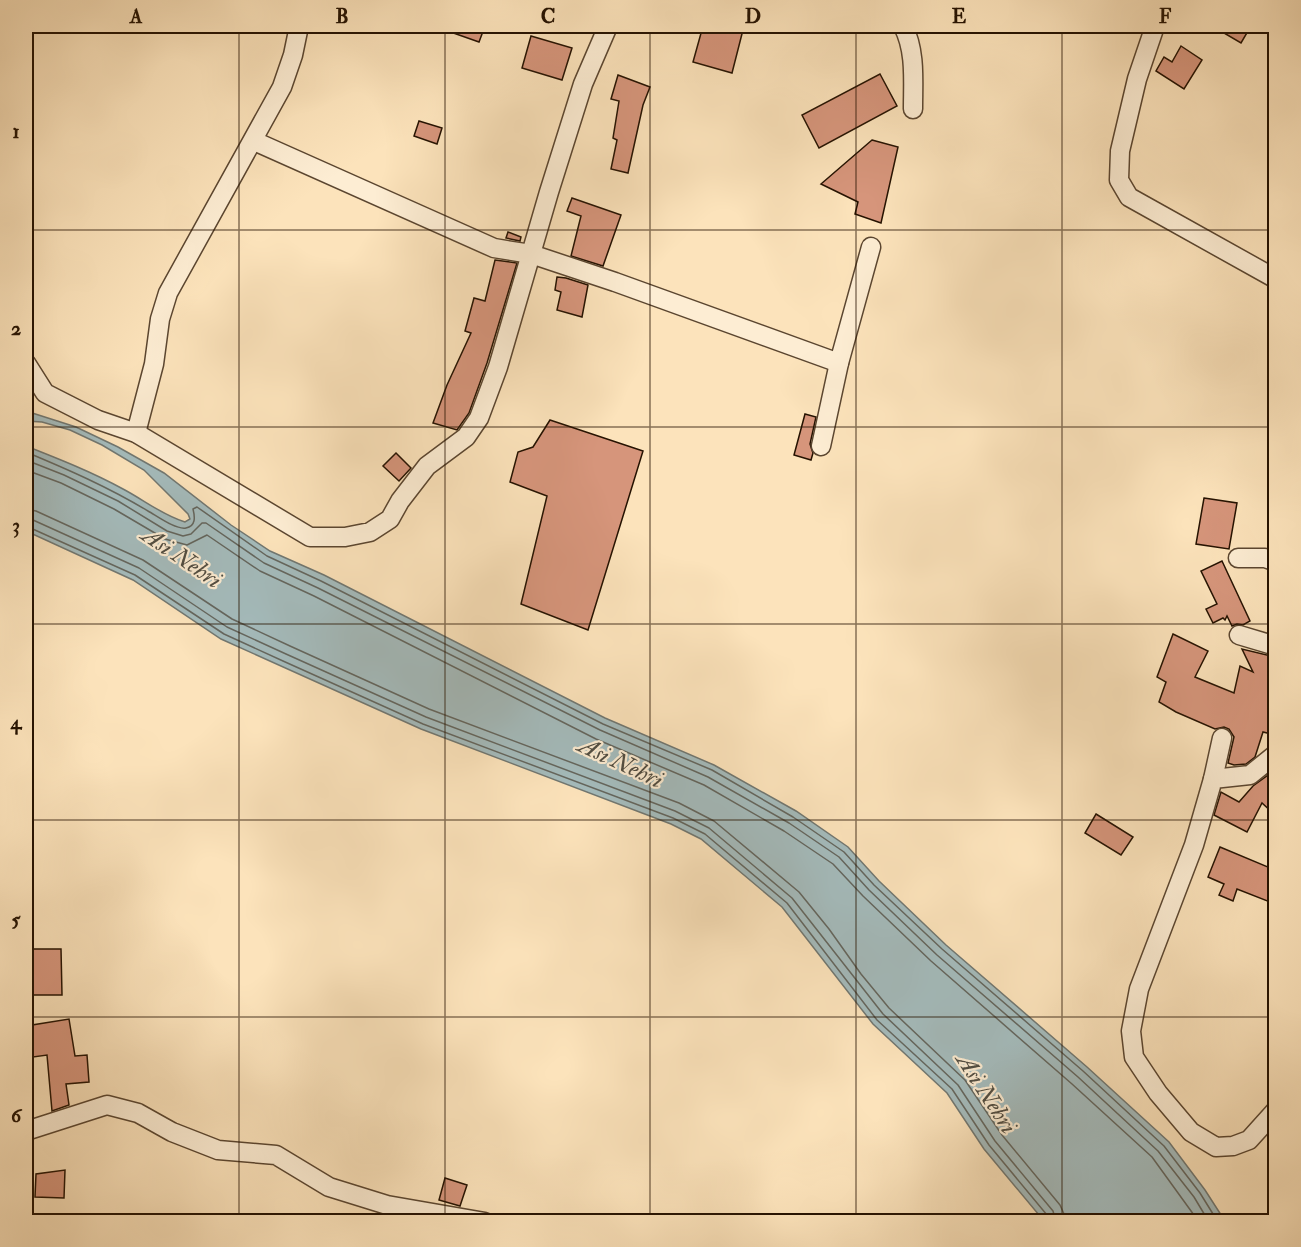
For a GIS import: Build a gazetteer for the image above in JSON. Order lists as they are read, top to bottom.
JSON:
{
  "water": ["Asi Nehri"],
  "grid": {
    "columns": [
      "A",
      "B",
      "C",
      "D",
      "E",
      "F"
    ],
    "rows": [
      "1",
      "2",
      "3",
      "4",
      "5",
      "6"
    ]
  }
}
